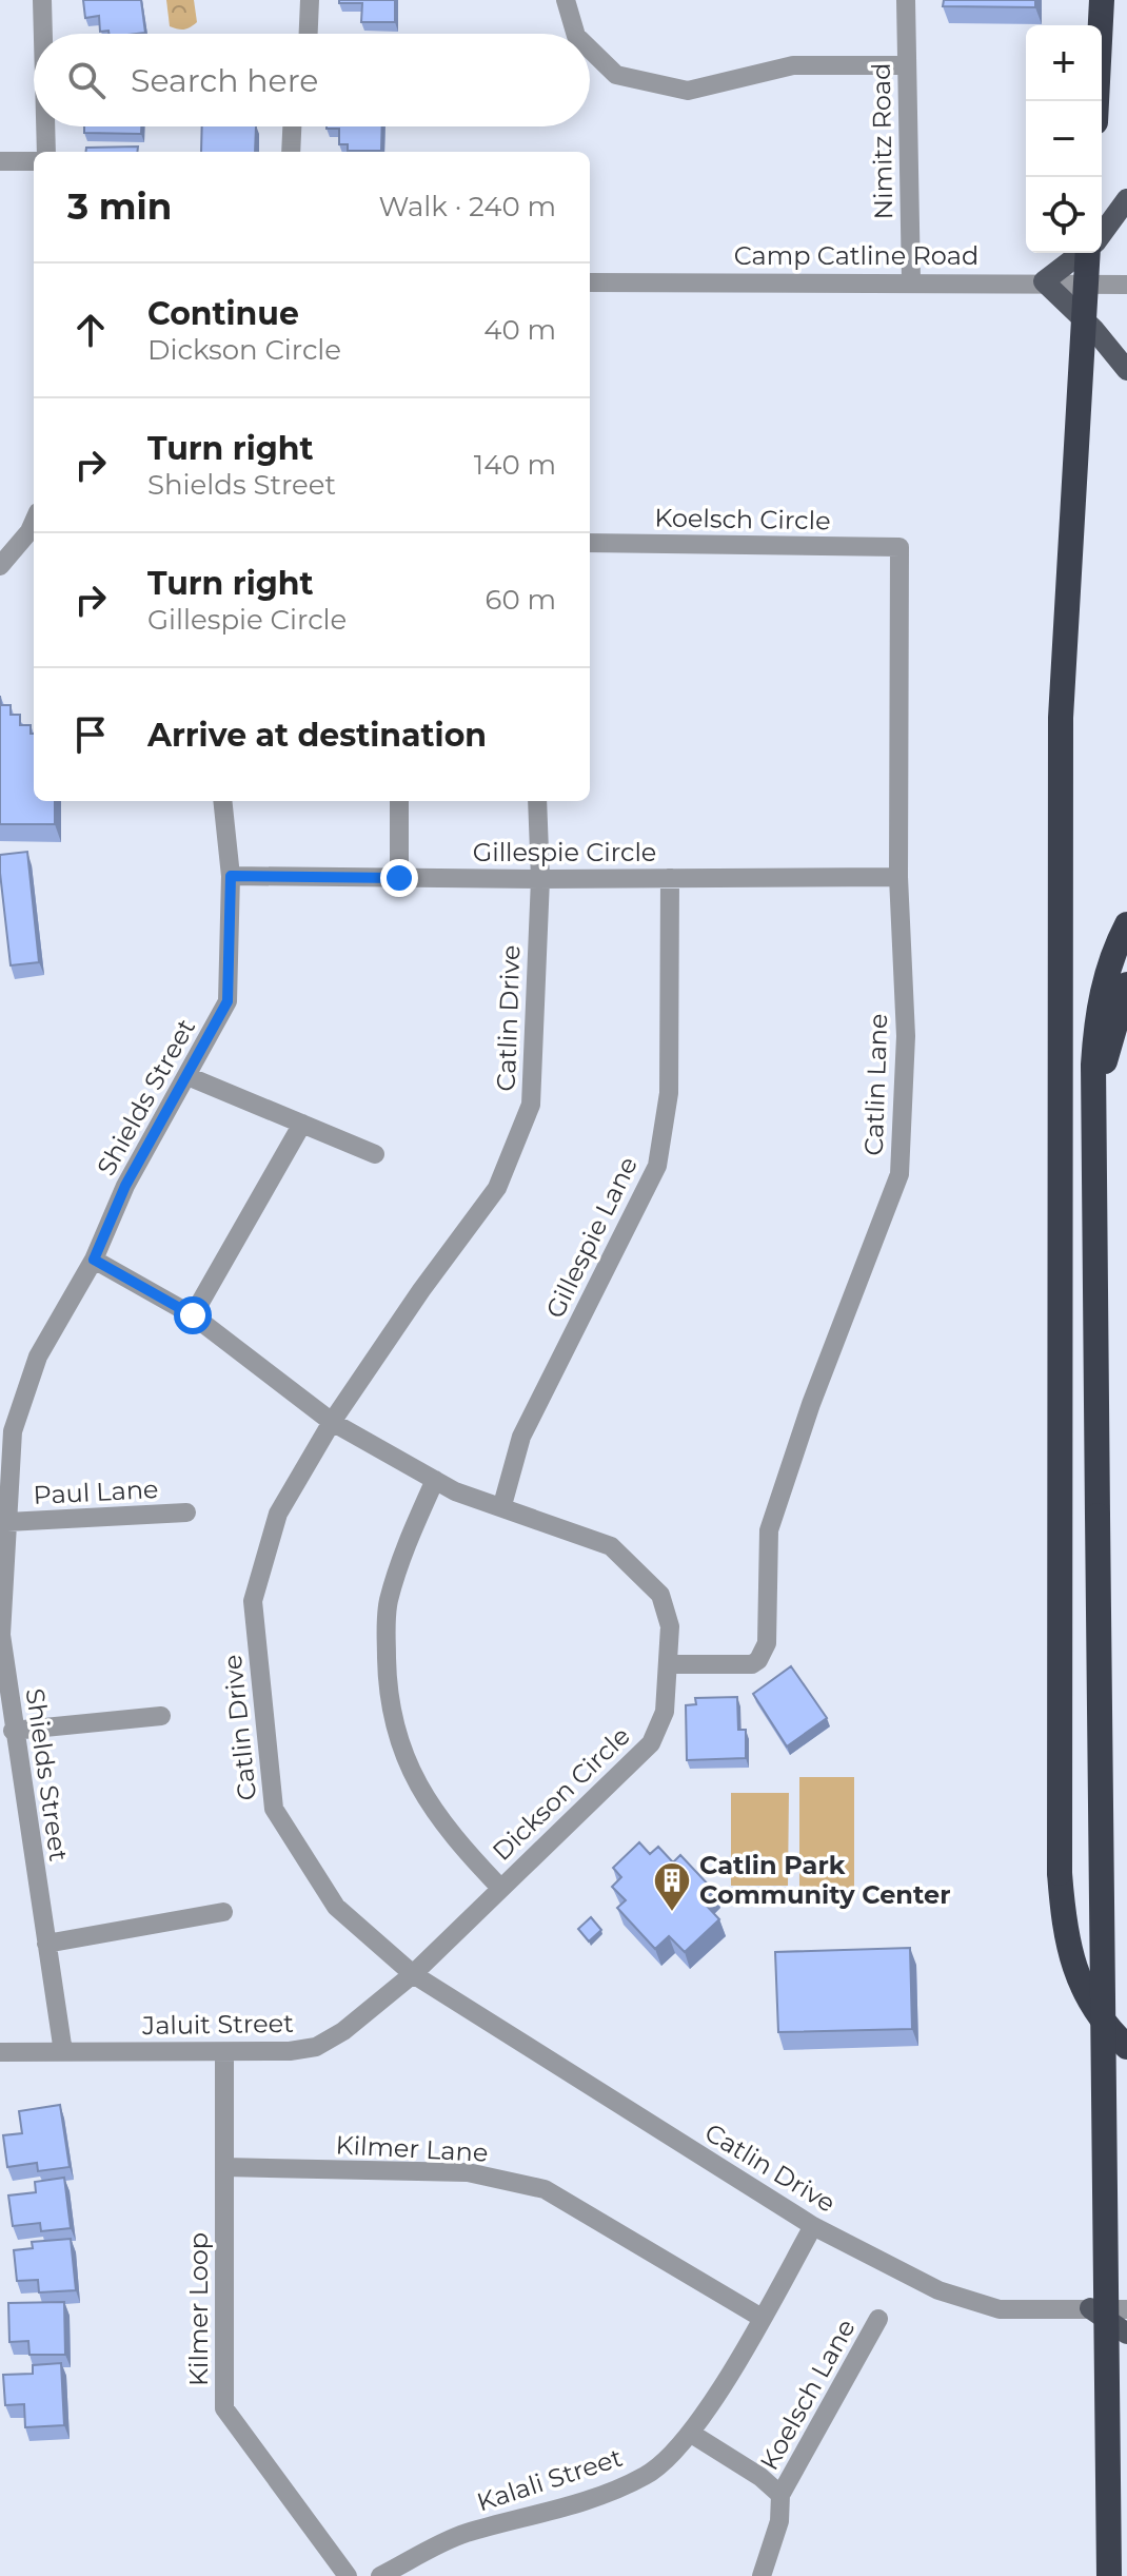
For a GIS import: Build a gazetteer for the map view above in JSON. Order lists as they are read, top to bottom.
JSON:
{
  "streets": {
    "street": [
      "Nimitz Road",
      "Camp Catline Road",
      "Koelsch Circle",
      "Gillespie Circle",
      "Catlin Drive",
      "Catlin Lane",
      "Shields Street",
      "Gillespie Lane",
      "Paul Lane",
      "Dickson Circle",
      "Jaluit Street",
      "Kilmer Lane",
      "Kilmer Loop",
      "Koelsch Lane",
      "Kalali Street"
    ]
  },
  "crossings": [
    ["Nimitz Road", "Camp Catline Road"],
    ["Koelsch Circle", "Catlin Lane"],
    ["Gillespie Circle", "Catlin Drive"],
    ["Gillespie Circle", "Catlin Lane"],
    ["Gillespie Circle", "Shields Street"],
    ["Gillespie Circle", "Gillespie Lane"],
    ["Catlin Drive", "Dickson Circle"],
    ["Catlin Drive", "Jaluit Street"],
    ["Catlin Drive", "Kalali Street"],
    ["Catlin Lane", "Dickson Circle"],
    ["Shields Street", "Paul Lane"],
    ["Shields Street", "Dickson Circle"],
    ["Shields Street", "Jaluit Street"],
    ["Gillespie Lane", "Dickson Circle"],
    ["Dickson Circle", "Jaluit Street"],
    ["Jaluit Street", "Kilmer Loop"],
    ["Kilmer Lane", "Kilmer Loop"],
    ["Kilmer Lane", "Kalali Street"]
  ],
  "places": {
    "building": ["Catlin Park Community Center"]
  },
  "page": {
    "map_buttons": ["+", "−"],
    "search": "Search here",
    "heading": ["3 min", "Walk · 240 m"],
    "list": [
      ["Continue", "Dickson Circle", "40 m"],
      ["Turn right", "Shields Street", "140 m"],
      ["Turn right", "Gillespie Circle", "60 m"],
      "Arrive at destination"
    ]
  }
}
